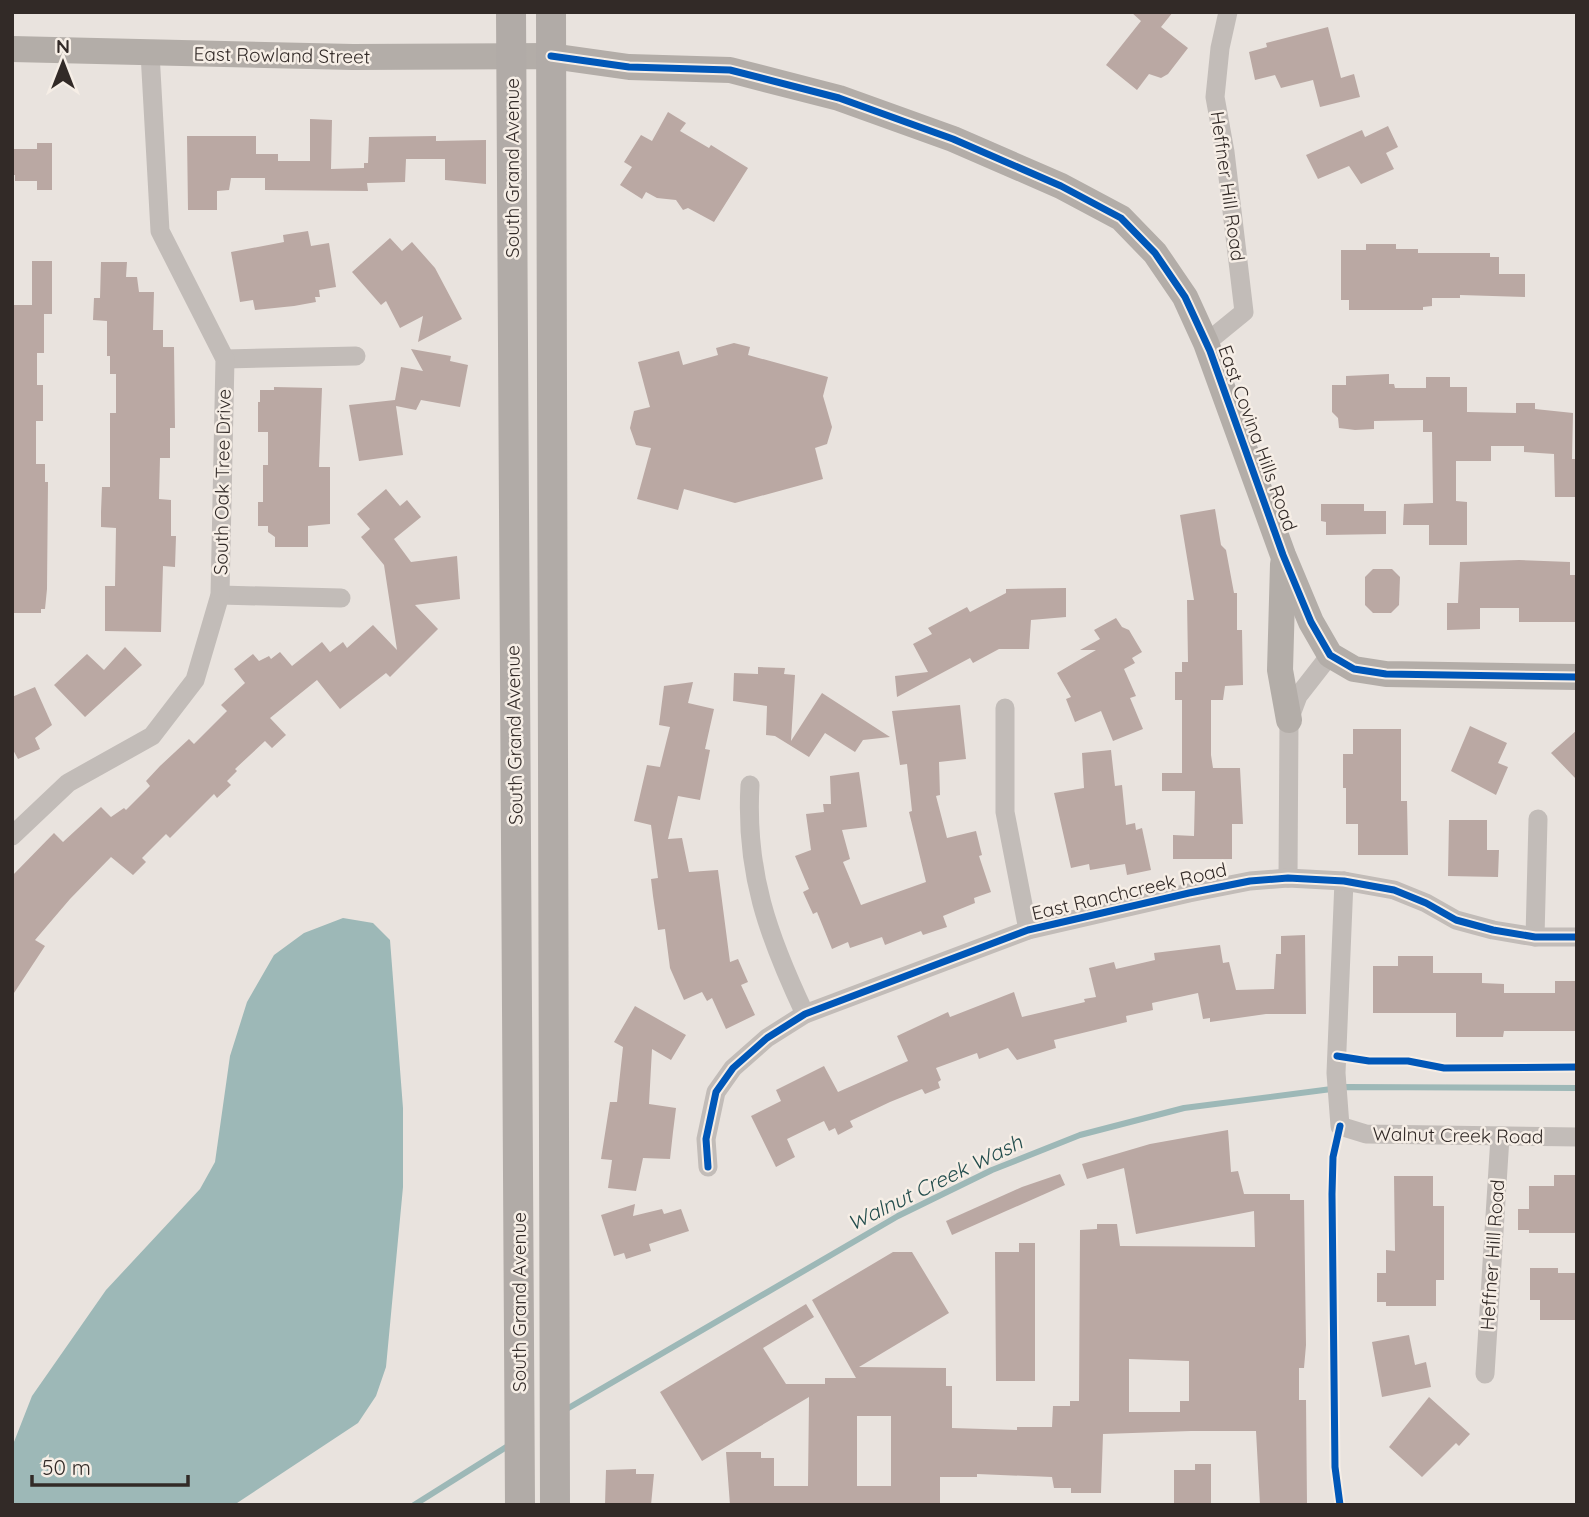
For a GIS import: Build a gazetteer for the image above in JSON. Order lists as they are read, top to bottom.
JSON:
{
  "streets": {
    "main road": ["South Grand Avenue"],
    "street": [
      "East Rowland Street",
      "Heffner Hill Road",
      "East Covina Hills Road",
      "South Oak Tree Drive",
      "East Ranchcreek Road",
      "Walnut Creek Road"
    ]
  },
  "crossings": [
    ["East Rowland Street", "South Grand Avenue"],
    ["East Rowland Street", "East Covina Hills Road"],
    ["East Rowland Street", "South Oak Tree Drive"],
    ["South Grand Avenue", "East Covina Hills Road"],
    ["Heffner Hill Road", "East Covina Hills Road"],
    ["Heffner Hill Road", "Walnut Creek Road"],
    ["East Ranchcreek Road", "Walnut Creek Road"]
  ],
  "water": ["Walnut Creek Wash"],
  "scale_bar": "50 m",
  "north": "top"
}
